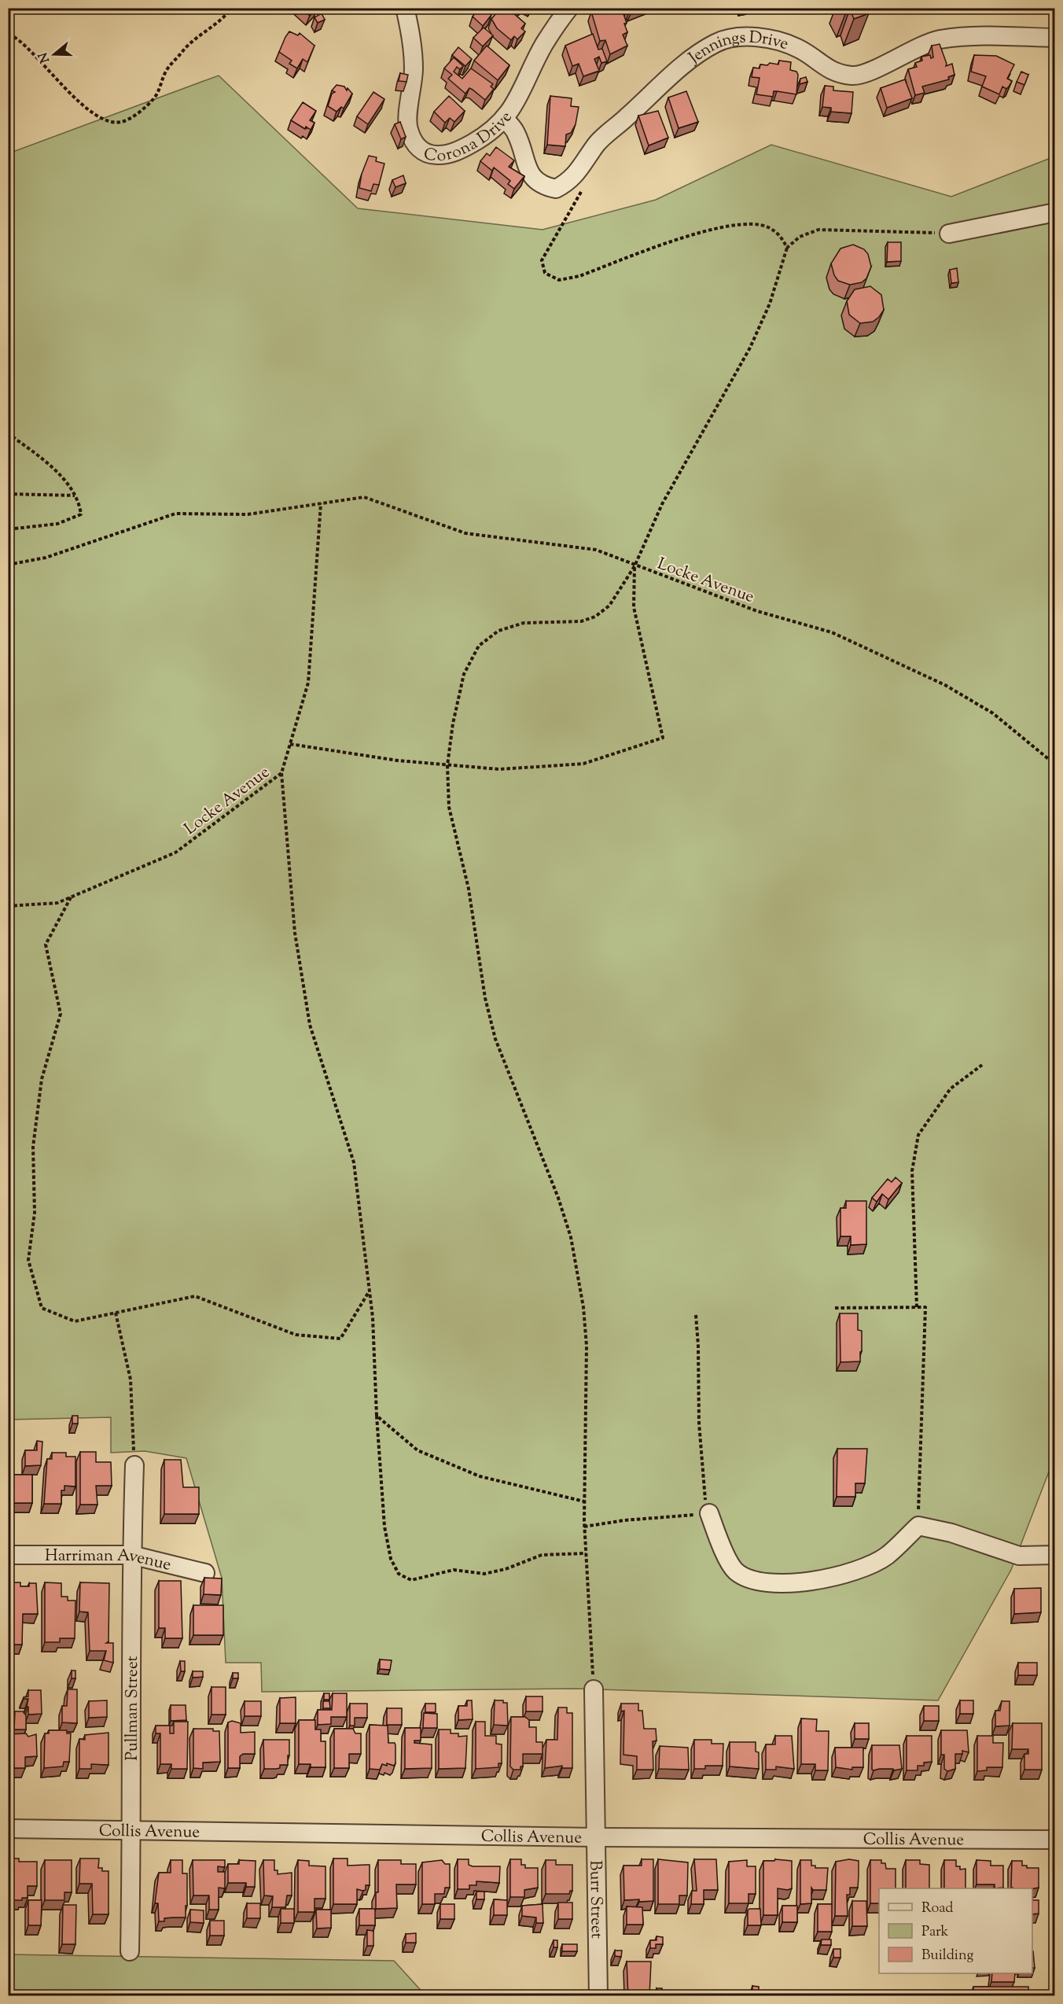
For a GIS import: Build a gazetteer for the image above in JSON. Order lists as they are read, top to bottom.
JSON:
{
  "streets": {
    "street": [
      "Jennings Drive",
      "Corona Drive",
      "Harriman Avenue",
      "Pullman Street",
      "Collis Avenue",
      "Burr Street"
    ],
    "path": ["Locke Avenue"]
  },
  "crossings": [
    ["Jennings Drive", "Corona Drive"],
    ["Harriman Avenue", "Pullman Street"],
    ["Pullman Street", "Collis Avenue"],
    ["Collis Avenue", "Burr Street"]
  ],
  "legend": ["Road", "Park", "Building"],
  "north": "left"
}
